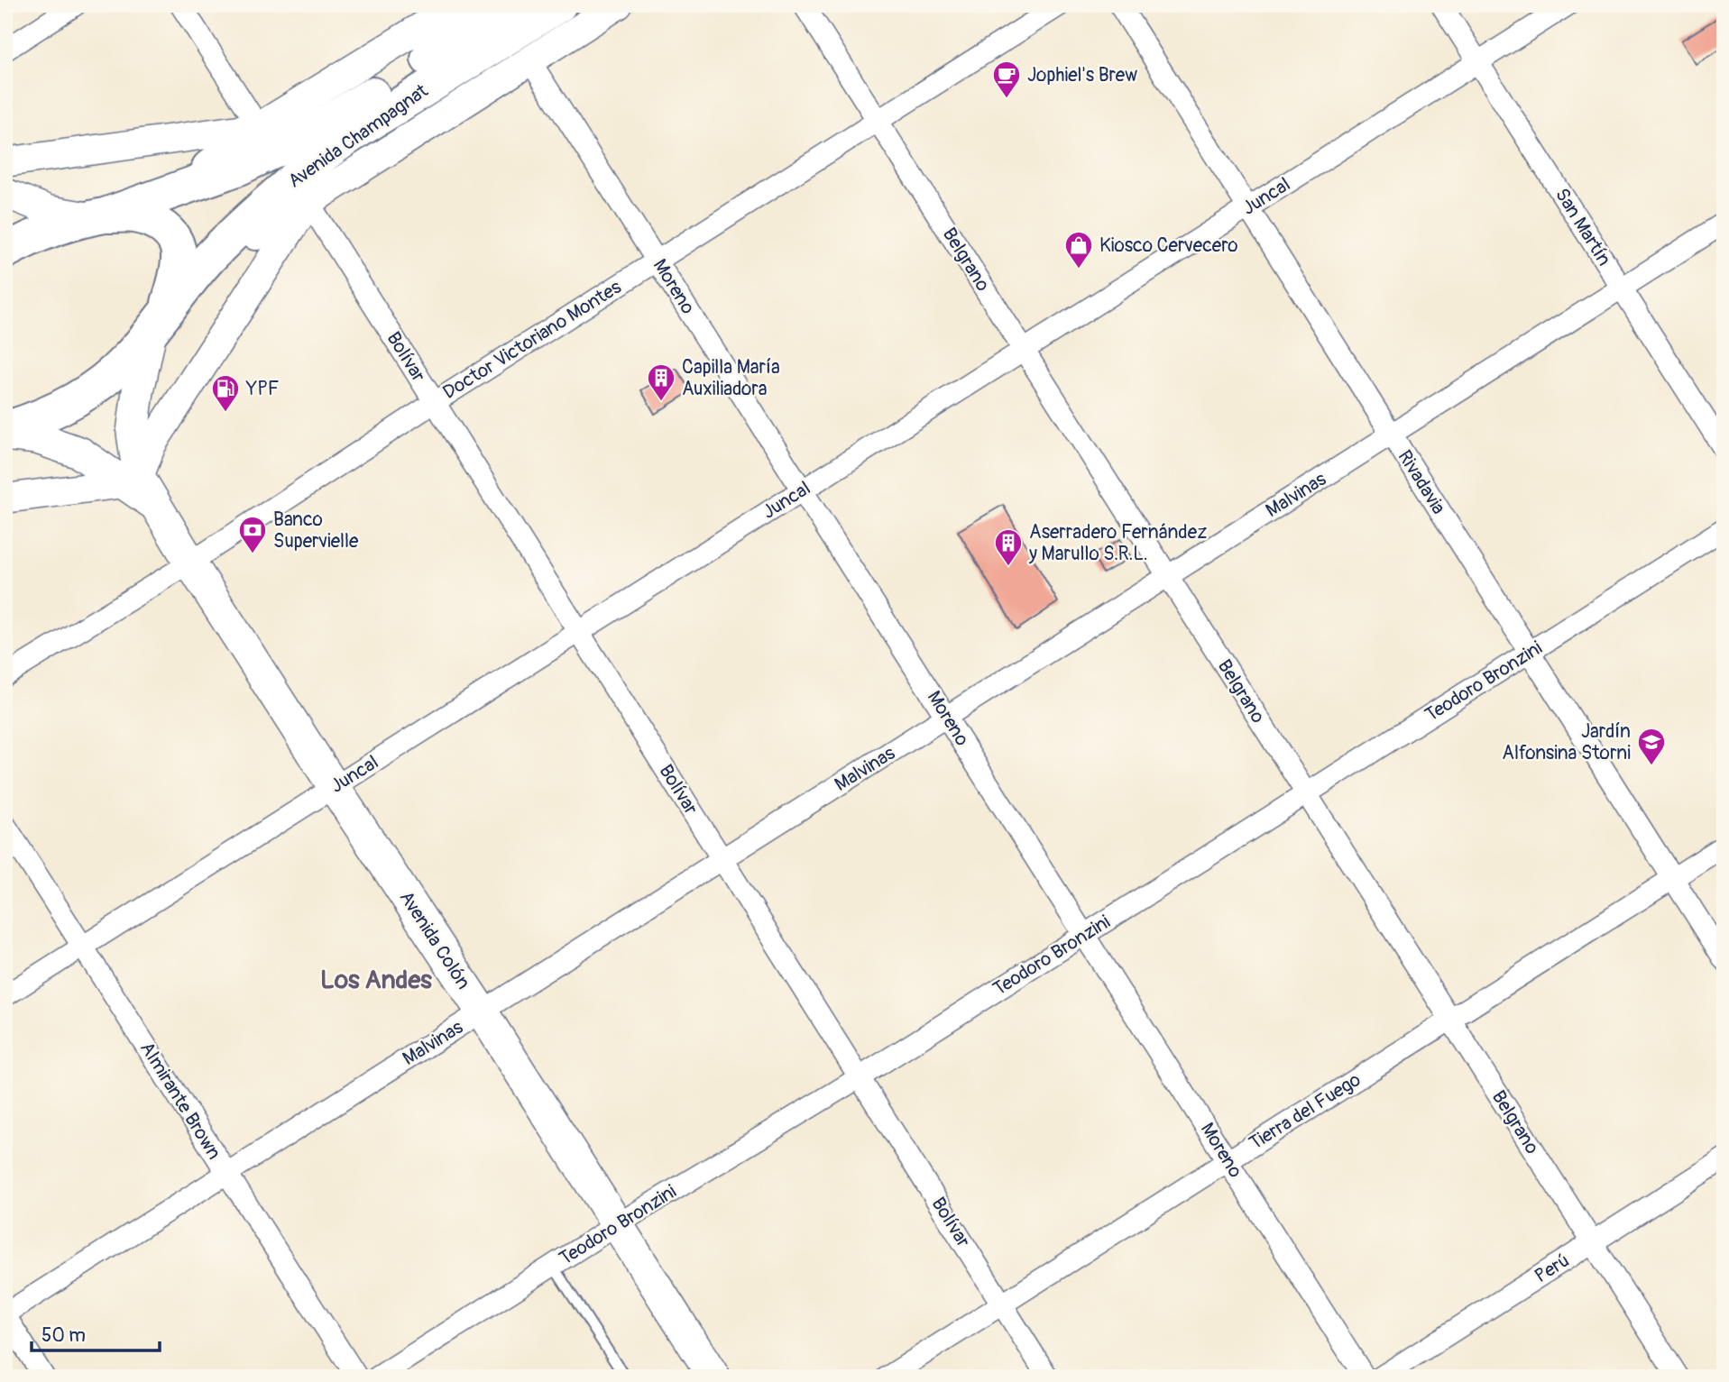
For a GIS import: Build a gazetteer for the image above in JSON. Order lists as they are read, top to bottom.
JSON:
{
  "streets": {
    "highway": ["Avenida Champagnat"],
    "main road": ["Avenida Colón"],
    "street": [
      "Juncal",
      "San Martín",
      "Belgrano",
      "Moreno",
      "Doctor Victoriano Montes",
      "Bolívar",
      "Rivadavia",
      "Malvinas",
      "Teodoro Bronzini",
      "Almirante Brown",
      "Tierra del Fuego",
      "Perú"
    ]
  },
  "crossings": [
    ["Avenida Champagnat", "Moreno"],
    ["Avenida Champagnat", "Bolívar"],
    ["Avenida Champagnat", "Avenida Colón"],
    ["Juncal", "San Martín"],
    ["Juncal", "Belgrano"],
    ["Juncal", "Moreno"],
    ["Juncal", "Bolívar"],
    ["Juncal", "Rivadavia"],
    ["Juncal", "Avenida Colón"],
    ["Juncal", "Almirante Brown"],
    ["San Martín", "Malvinas"],
    ["Belgrano", "Doctor Victoriano Montes"],
    ["Belgrano", "Malvinas"],
    ["Belgrano", "Teodoro Bronzini"],
    ["Belgrano", "Tierra del Fuego"],
    ["Belgrano", "Perú"],
    ["Moreno", "Doctor Victoriano Montes"],
    ["Moreno", "Malvinas"],
    ["Moreno", "Teodoro Bronzini"],
    ["Moreno", "Tierra del Fuego"],
    ["Doctor Victoriano Montes", "Bolívar"],
    ["Doctor Victoriano Montes", "Avenida Colón"],
    ["Bolívar", "Malvinas"],
    ["Bolívar", "Teodoro Bronzini"],
    ["Bolívar", "Tierra del Fuego"],
    ["Rivadavia", "Malvinas"],
    ["Rivadavia", "Teodoro Bronzini"],
    ["Rivadavia", "Tierra del Fuego"],
    ["Malvinas", "Avenida Colón"],
    ["Malvinas", "Almirante Brown"],
    ["Teodoro Bronzini", "Avenida Colón"]
  ],
  "districts": ["Los Andes"],
  "places": {
    "cafe": ["Jophiel's Brew"],
    "shop": ["Kiosco Cervecero"],
    "building": ["Capilla María Auxiliadora", "Aserradero Fernández y Marullo S.R.L."],
    "fuel station": ["YPF"],
    "bank": ["Banco Supervielle"],
    "school or university": ["Jardín Alfonsina Storni"]
  },
  "scale_bar": "50 m"
}
